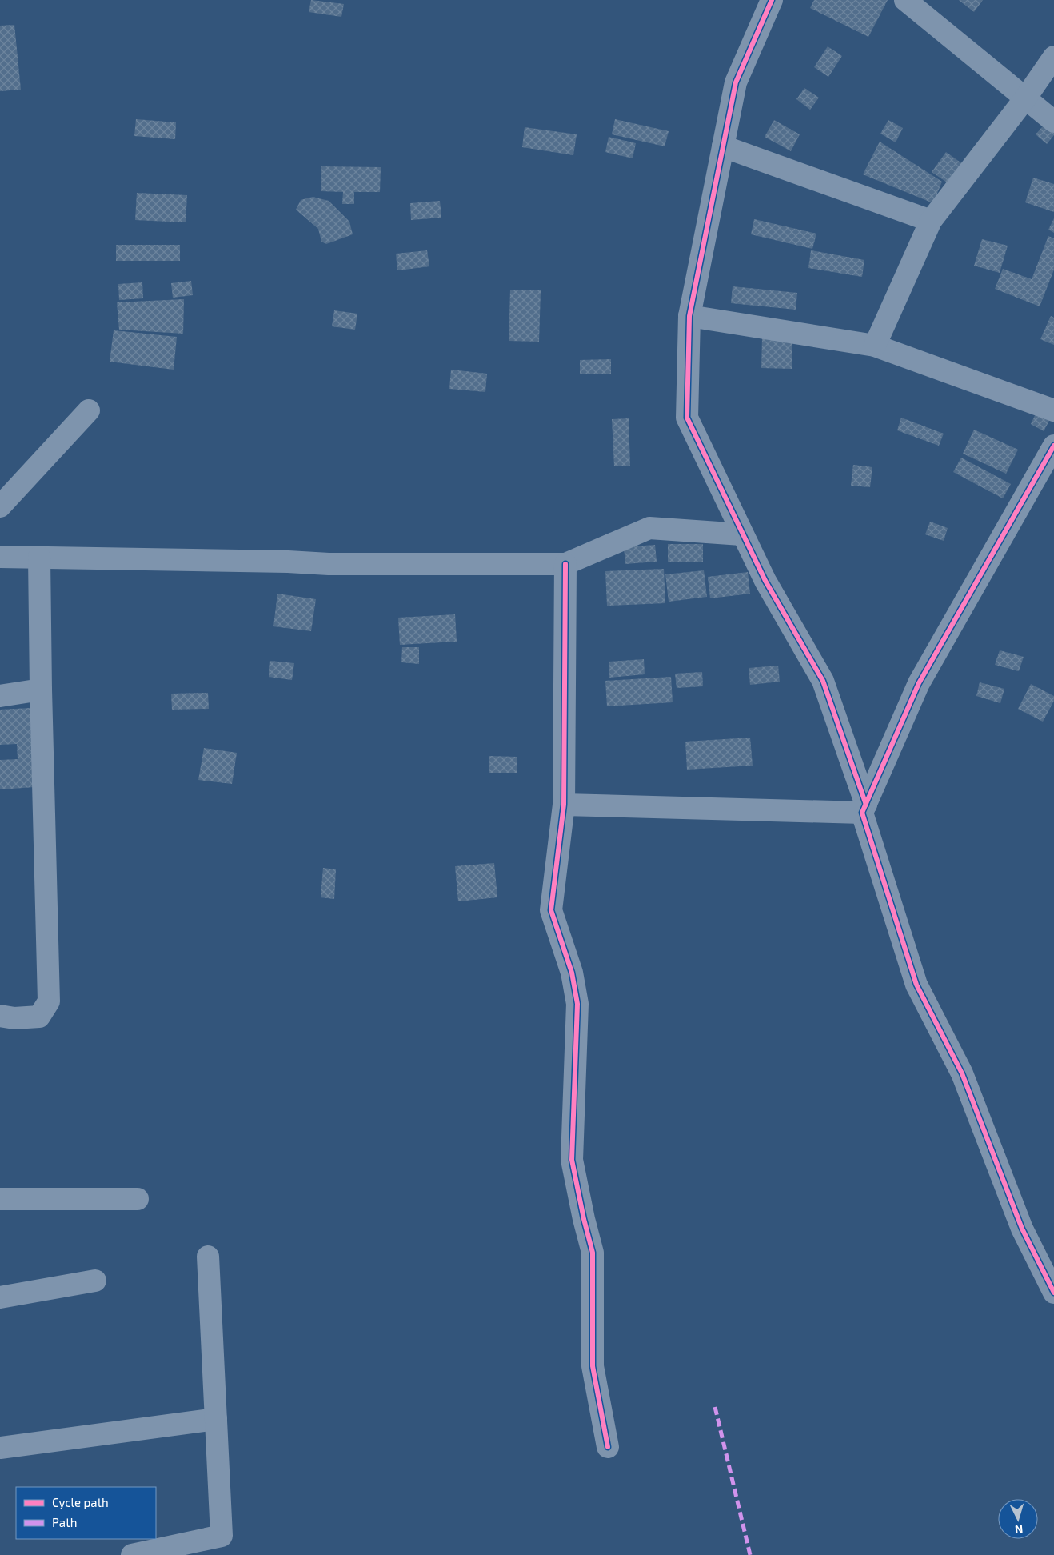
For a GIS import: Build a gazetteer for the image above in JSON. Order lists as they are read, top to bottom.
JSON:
{
  "legend": ["Cycle path", "Path"],
  "north": "bottom"
}
